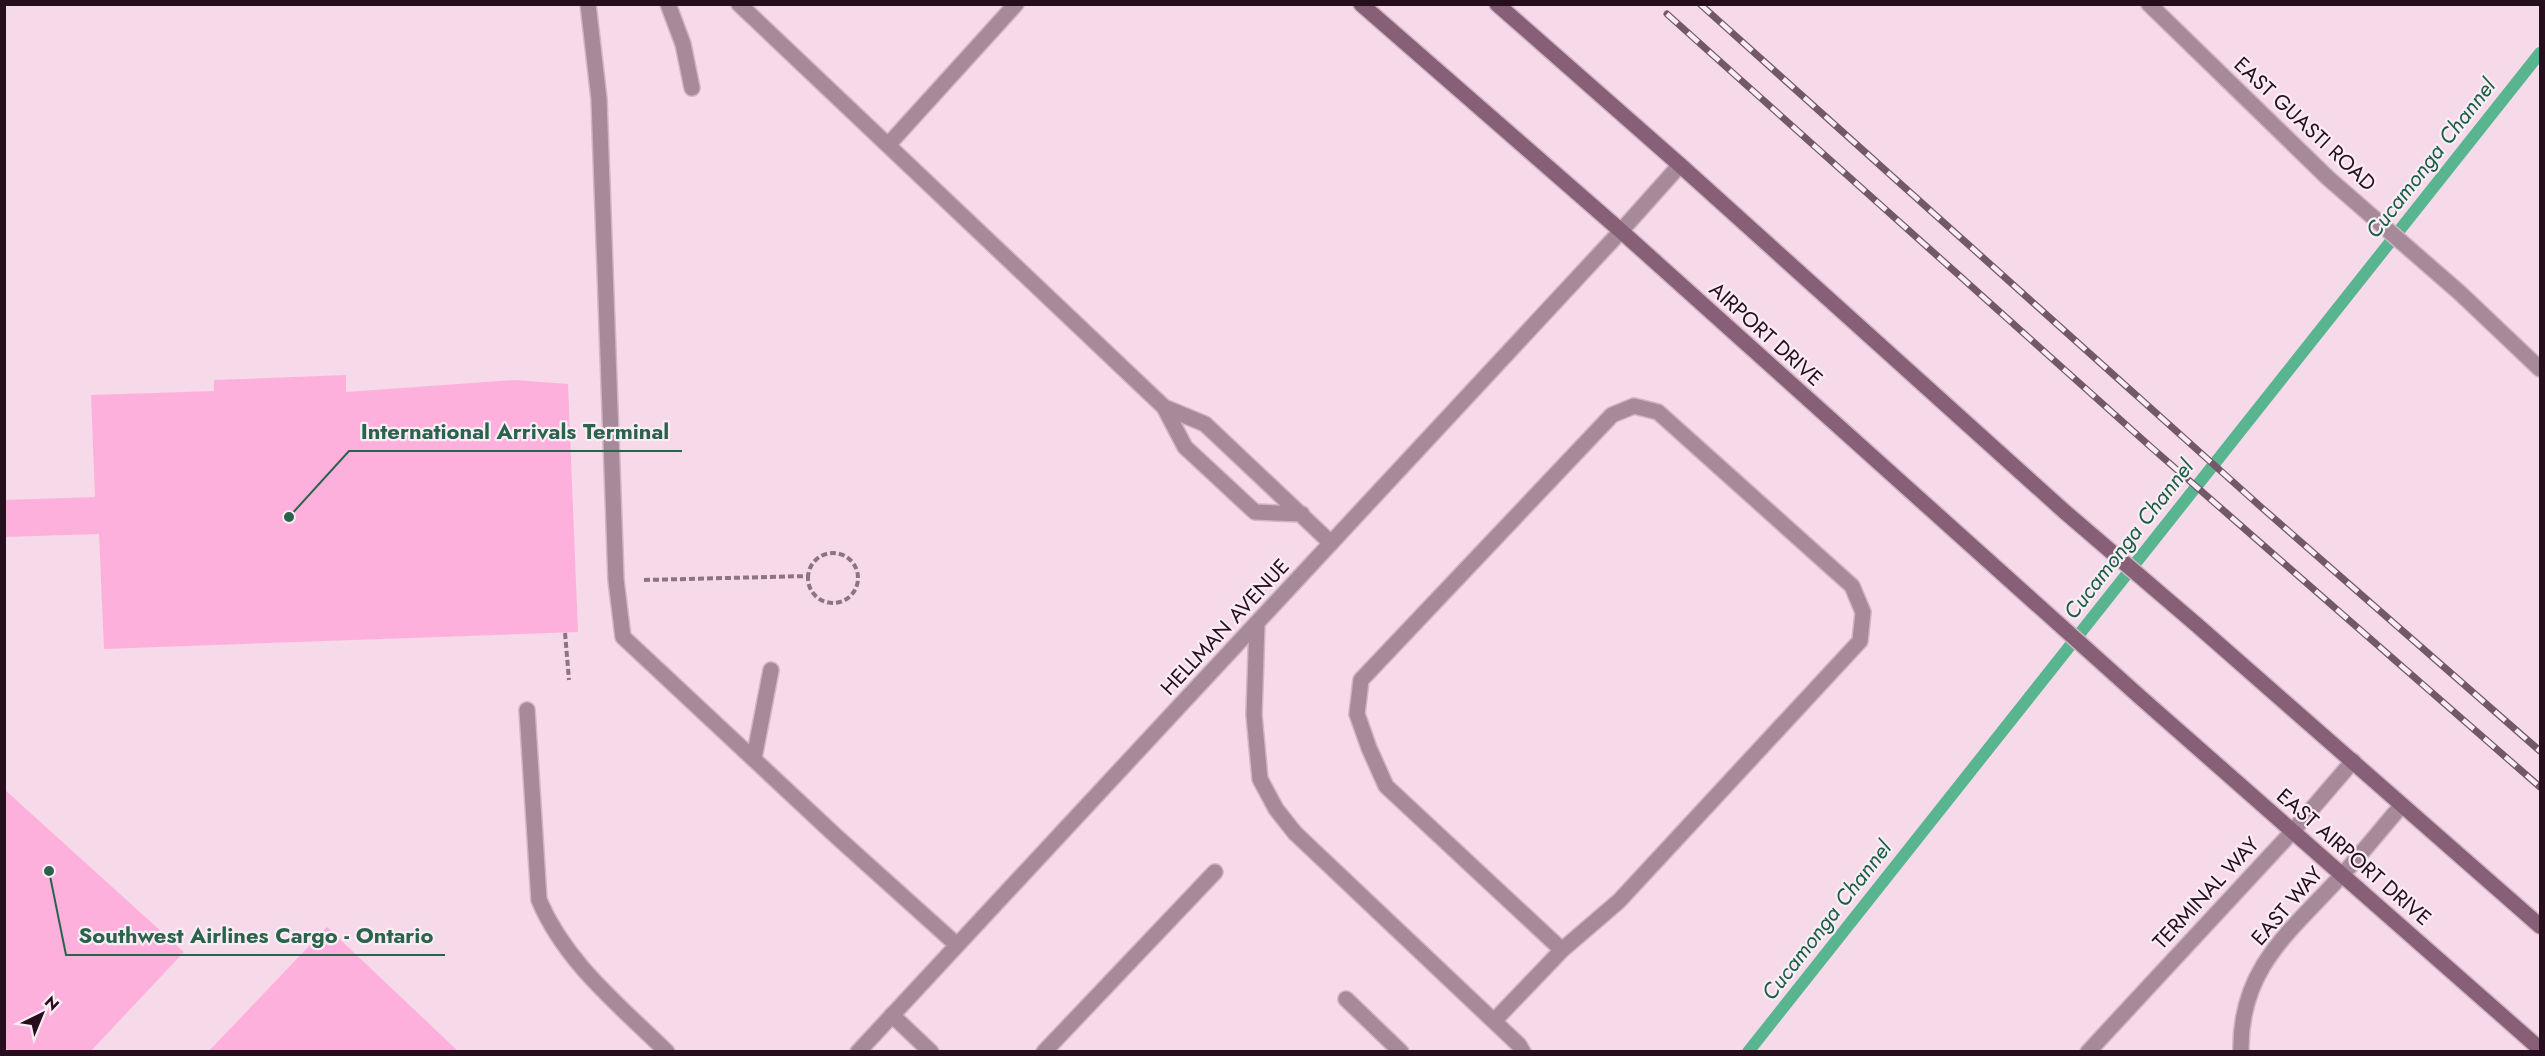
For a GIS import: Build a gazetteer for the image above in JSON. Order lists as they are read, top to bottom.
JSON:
{
  "streets": {
    "main road": ["AIRPORT DRIVE", "EAST AIRPORT DRIVE"],
    "street": [
      "EAST GUASTI ROAD",
      "HELLMAN AVENUE",
      "TERMINAL WAY",
      "EAST WAY"
    ]
  },
  "crossings": [
    ["AIRPORT DRIVE", "HELLMAN AVENUE"],
    ["AIRPORT DRIVE", "EAST AIRPORT DRIVE"],
    ["EAST AIRPORT DRIVE", "TERMINAL WAY"],
    ["EAST AIRPORT DRIVE", "EAST WAY"]
  ],
  "water": ["Cucamonga Channel"],
  "places": ["International Arrivals Terminal", "Southwest Airlines Cargo - Ontario"],
  "north": "top right"
}
